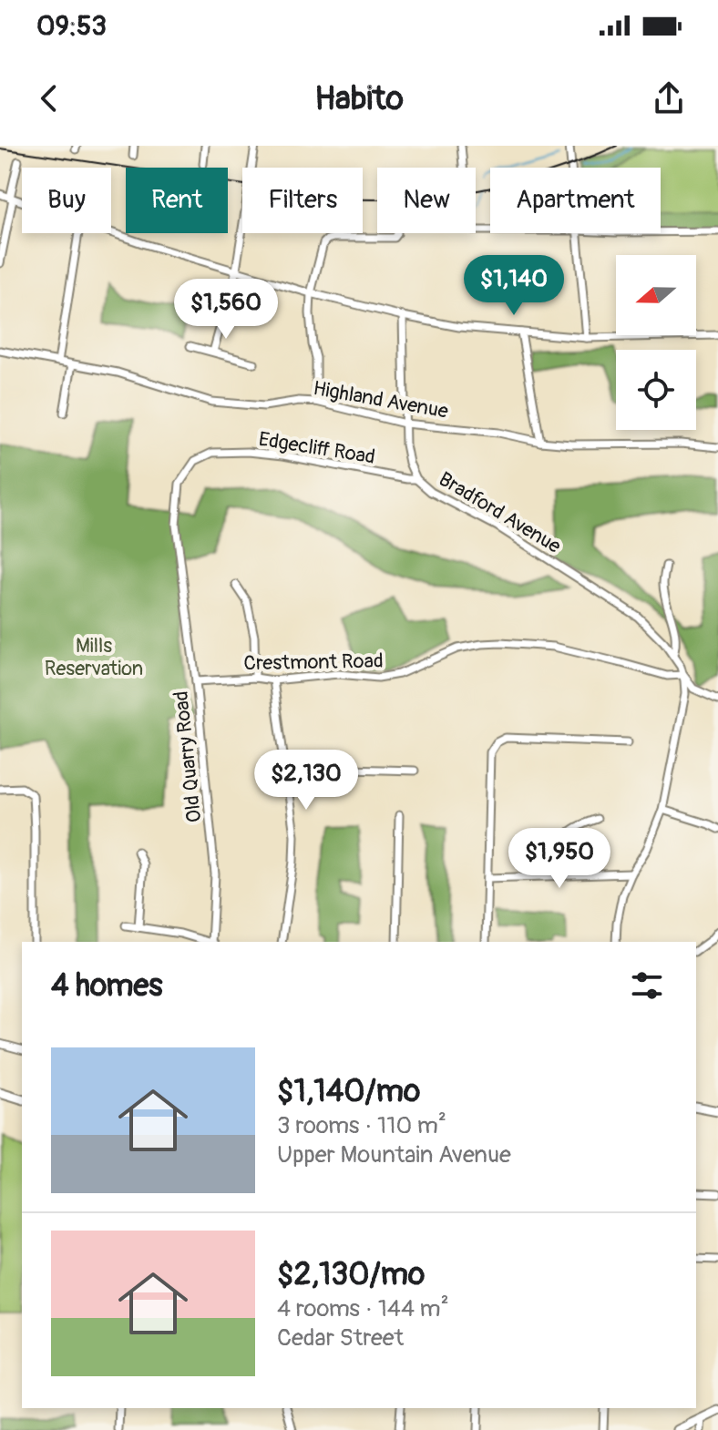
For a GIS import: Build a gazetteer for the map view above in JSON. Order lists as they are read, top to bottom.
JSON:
{
  "streets": {
    "street": [
      "Highland Avenue",
      "Edgecliff Road",
      "Bradford Avenue",
      "Crestmont Road",
      "Old Quarry Road"
    ]
  },
  "crossings": [
    ["Highland Avenue", "Bradford Avenue"],
    ["Edgecliff Road", "Bradford Avenue"],
    ["Edgecliff Road", "Old Quarry Road"],
    ["Crestmont Road", "Old Quarry Road"]
  ],
  "parks": ["Mills Reservation"],
  "north": "left",
  "page": {
    "status": "09:53",
    "header": "Habito",
    "chip": [
      "Buy",
      "Rent",
      "Filters",
      "New",
      "Apartment"
    ],
    "price": [
      "$1,140",
      "$1,560",
      "$2,130",
      "$1,950"
    ],
    "heading": "4 homes",
    "list": [
      {
        "name": "$1,140/mo",
        "note": "3 rooms · 110 m² · Upper Mountain Avenue"
      },
      {
        "name": "$2,130/mo",
        "note": "4 rooms · 144 m² · Cedar Street"
      }
    ]
  }
}
